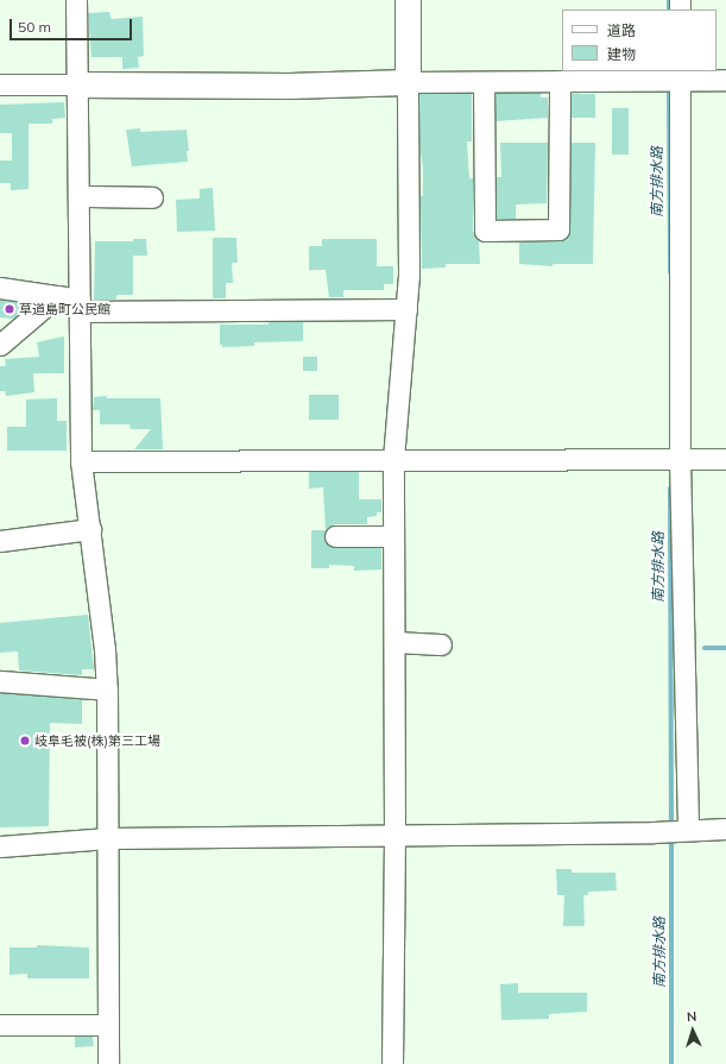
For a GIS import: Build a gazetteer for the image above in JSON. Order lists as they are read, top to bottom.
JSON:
{
  "water": ["南方排水路"],
  "places": ["草道島町公民館", "岐阜毛被(株)第三工場"],
  "legend": ["道路", "建物"],
  "scale_bar": "50 m",
  "north": "top"
}
